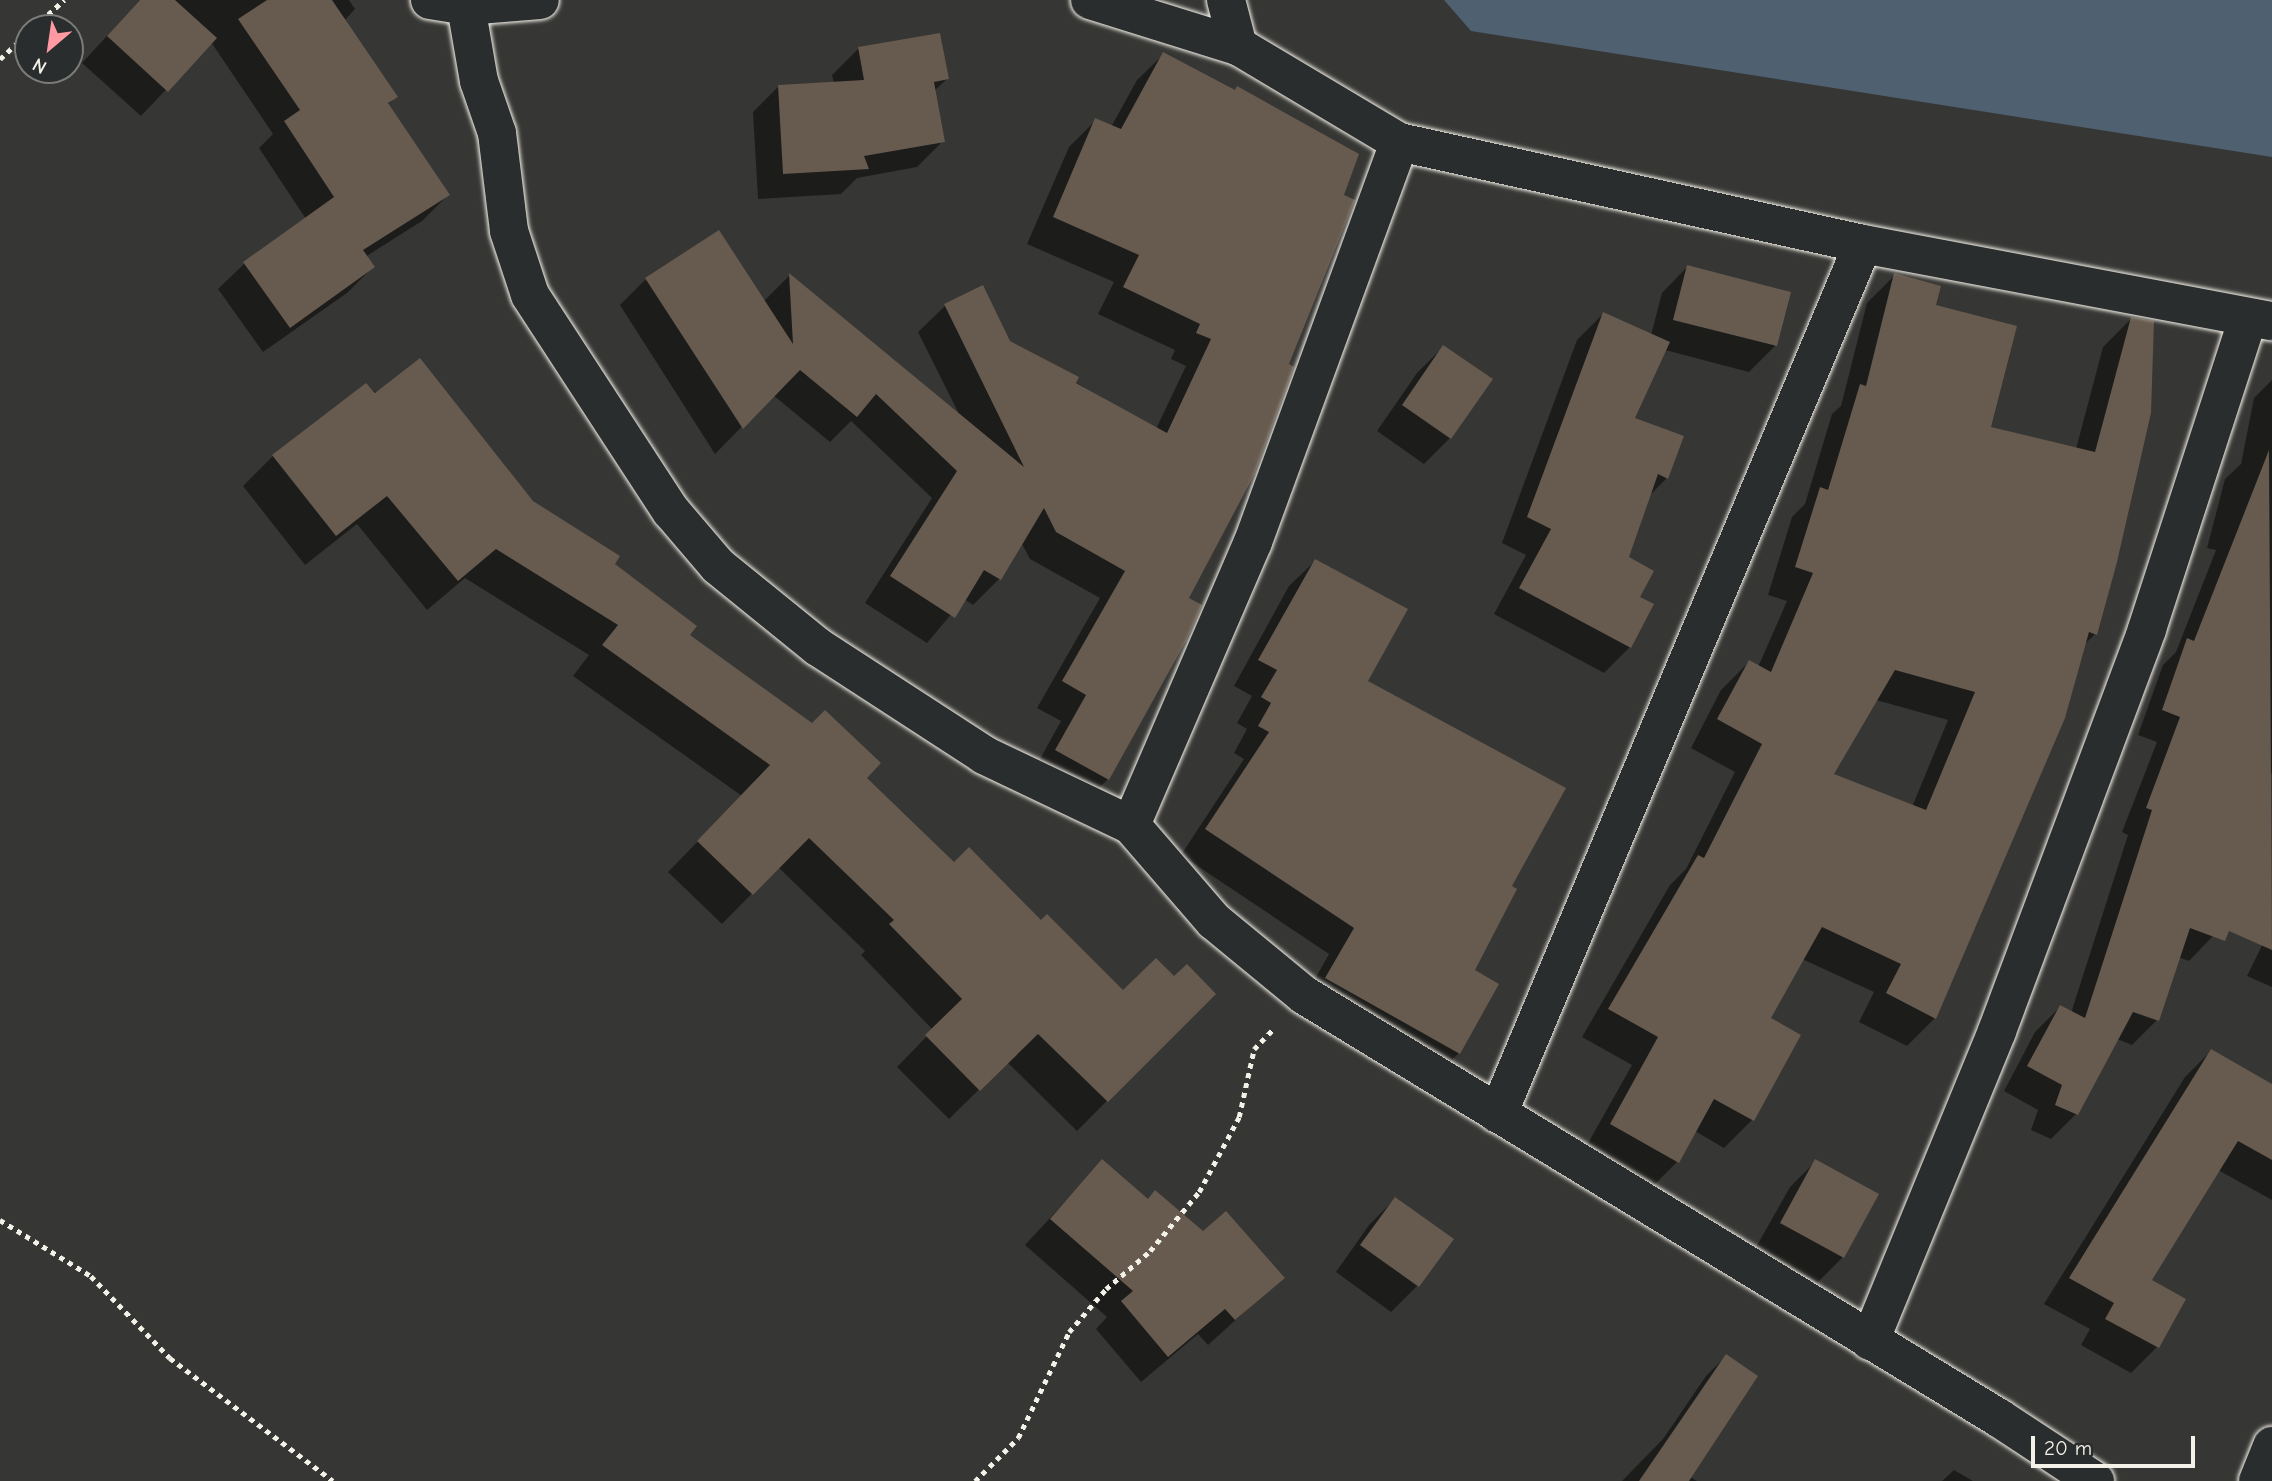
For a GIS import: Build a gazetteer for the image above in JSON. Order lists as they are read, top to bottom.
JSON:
{
  "scale_bar": "20 m",
  "north": "bottom left"
}
